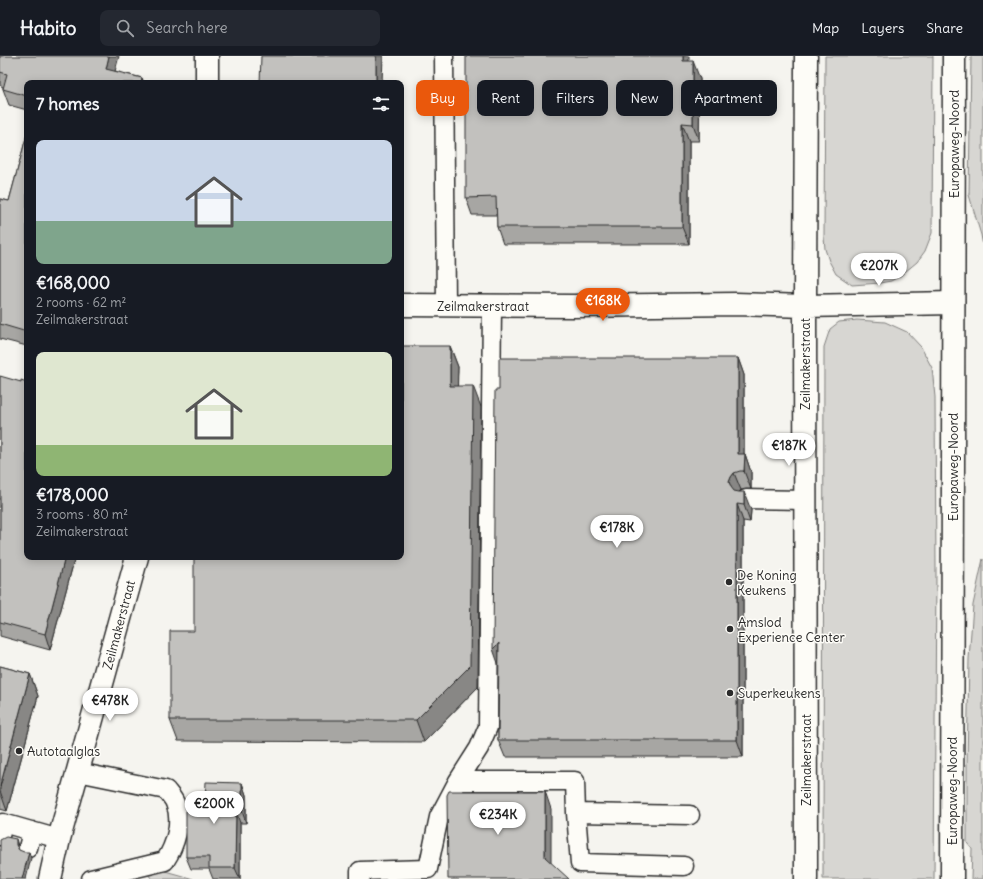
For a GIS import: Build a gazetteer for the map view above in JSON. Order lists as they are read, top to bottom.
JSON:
{
  "streets": {
    "street": ["Europaweg-Noord", "Zeilmakerstraat"]
  },
  "crossings": [
    ["Europaweg-Noord", "Zeilmakerstraat"]
  ],
  "places": [
    "De Koning Keukens",
    "Amslod Experience Center",
    "Superkeukens",
    "Autotaalglas"
  ],
  "page": {
    "header": "Habito",
    "search": "Search here",
    "nav": ["Map", "Layers", "Share"],
    "chip": [
      "Buy",
      "Rent",
      "Filters",
      "New",
      "Apartment"
    ],
    "heading": "7 homes",
    "list": [
      {
        "name": "€168,000",
        "note": "2 rooms · 62 m² · Zeilmakerstraat"
      },
      {
        "name": "€178,000",
        "note": "3 rooms · 80 m² · Zeilmakerstraat"
      }
    ],
    "price": [
      "€207K",
      "€168K",
      "€187K",
      "€178K",
      "€478K",
      "€200K",
      "€234K"
    ]
  }
}
